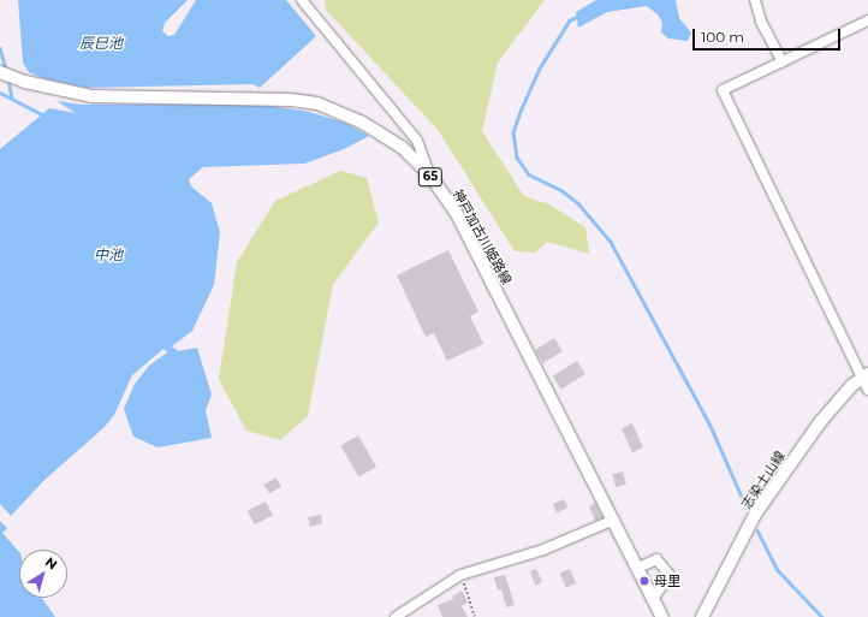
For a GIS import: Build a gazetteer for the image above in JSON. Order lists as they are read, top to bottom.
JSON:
{
  "streets": {
    "main road": ["65", "神戸加古川姫路線", "志染土山線"]
  },
  "water": ["辰巳池", "中池"],
  "places": ["母里"],
  "scale_bar": "100 m",
  "north": "top right"
}
